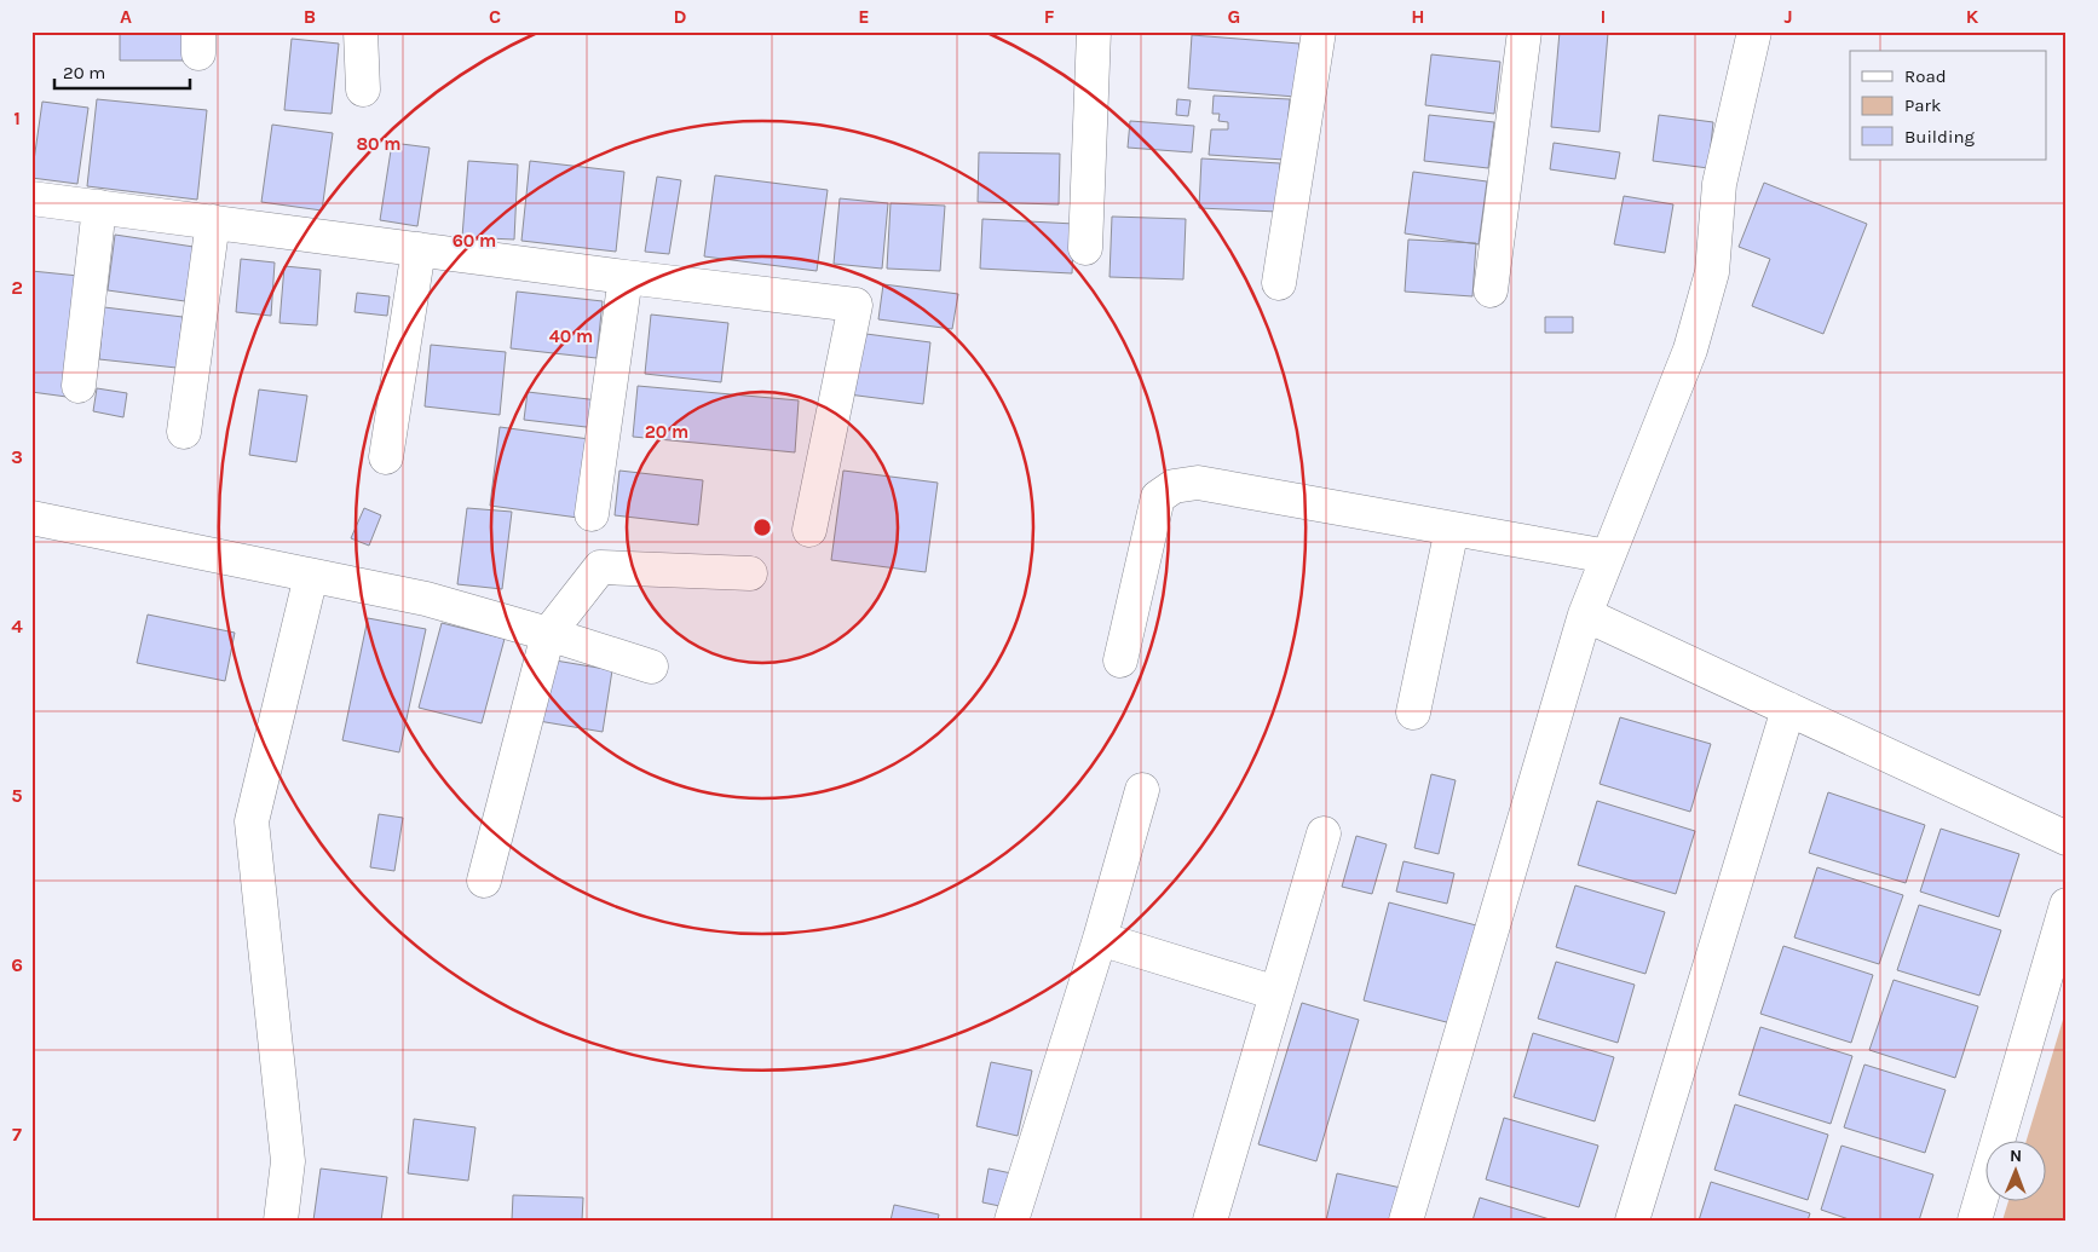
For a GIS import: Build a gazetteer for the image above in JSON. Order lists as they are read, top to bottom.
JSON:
{
  "legend": ["Road", "Park", "Building"],
  "scale_bar": "20 m",
  "north": "top",
  "grid": {
    "columns": [
      "A",
      "B",
      "C",
      "D",
      "E",
      "F",
      "G",
      "H",
      "I",
      "J",
      "K"
    ],
    "rows": [
      "1",
      "2",
      "3",
      "4",
      "5",
      "6",
      "7"
    ]
  },
  "rings": [
    "80 m",
    "60 m",
    "40 m",
    "20 m"
  ]
}
